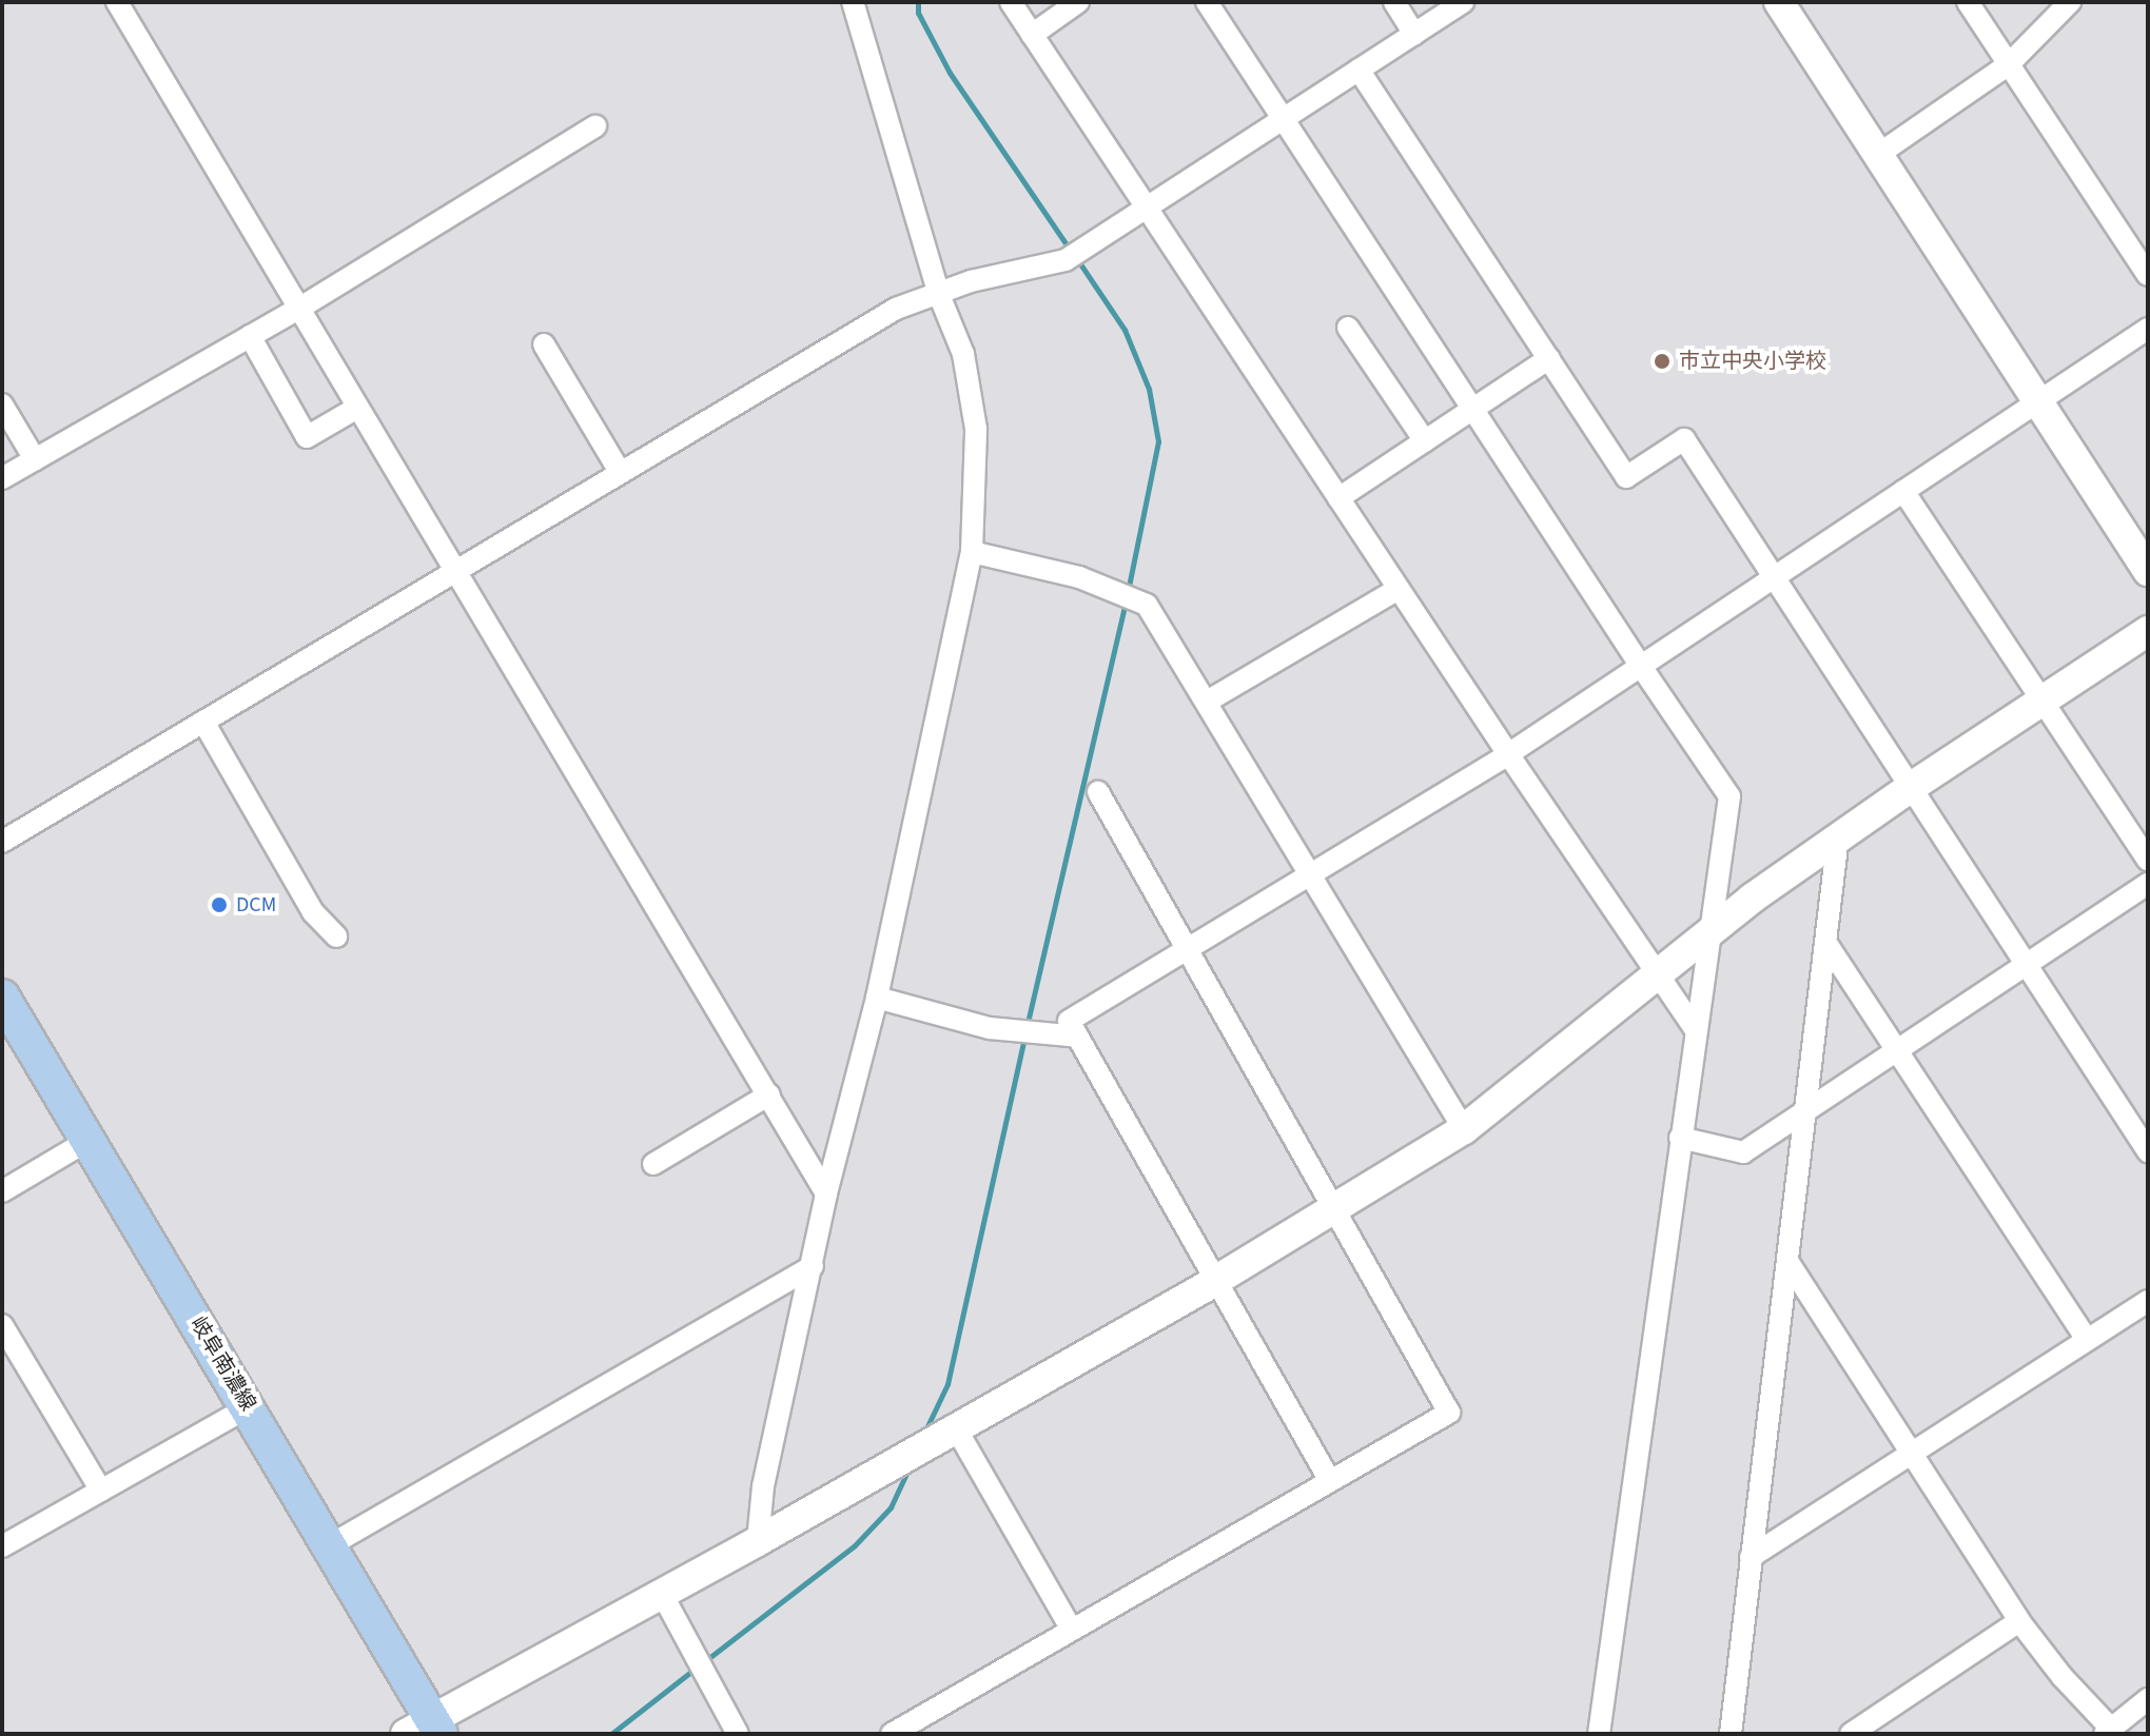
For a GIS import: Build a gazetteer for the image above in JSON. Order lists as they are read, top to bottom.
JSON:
{
  "streets": {
    "main road": ["岐阜南濃線"]
  },
  "places": ["市立中央小学校", "DCM"]
}
